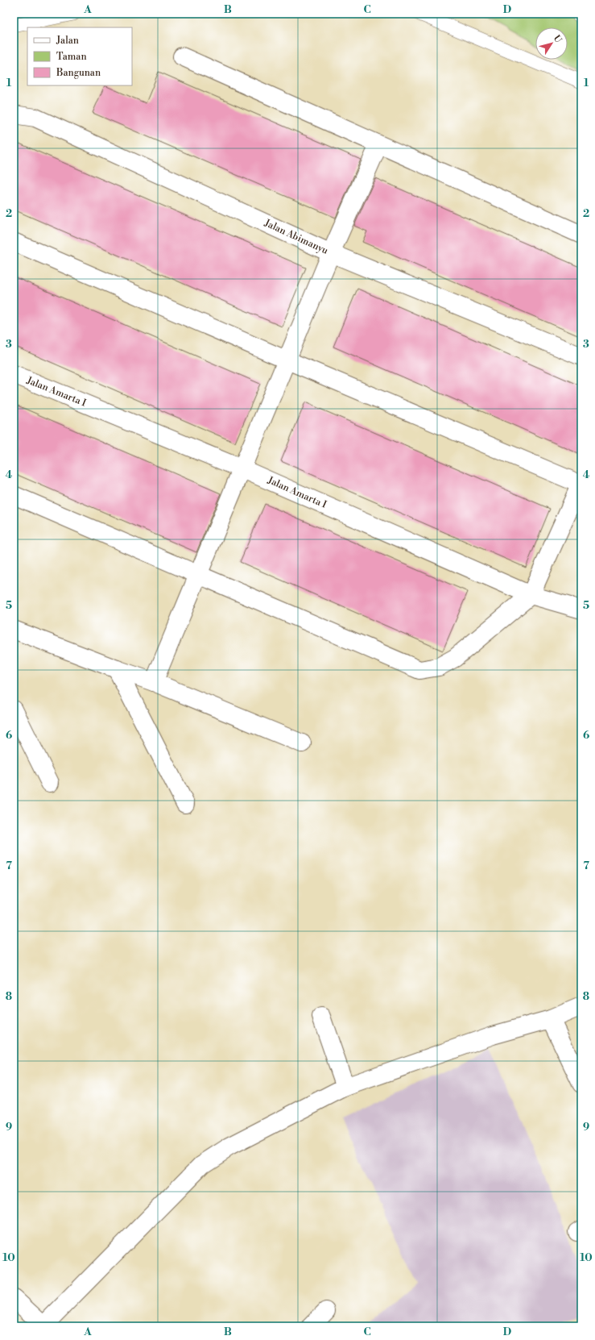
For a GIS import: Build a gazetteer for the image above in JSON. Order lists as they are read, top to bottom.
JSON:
{
  "streets": {
    "street": ["Jalan Abimanyu", "Jalan Amarta I"]
  },
  "legend": ["Jalan", "Taman", "Bangunan"],
  "north": "top right",
  "grid": {
    "columns": [
      "A",
      "B",
      "C",
      "D"
    ],
    "rows": [
      "1",
      "2",
      "3",
      "4",
      "5",
      "6",
      "7",
      "8",
      "9",
      "10"
    ]
  }
}
